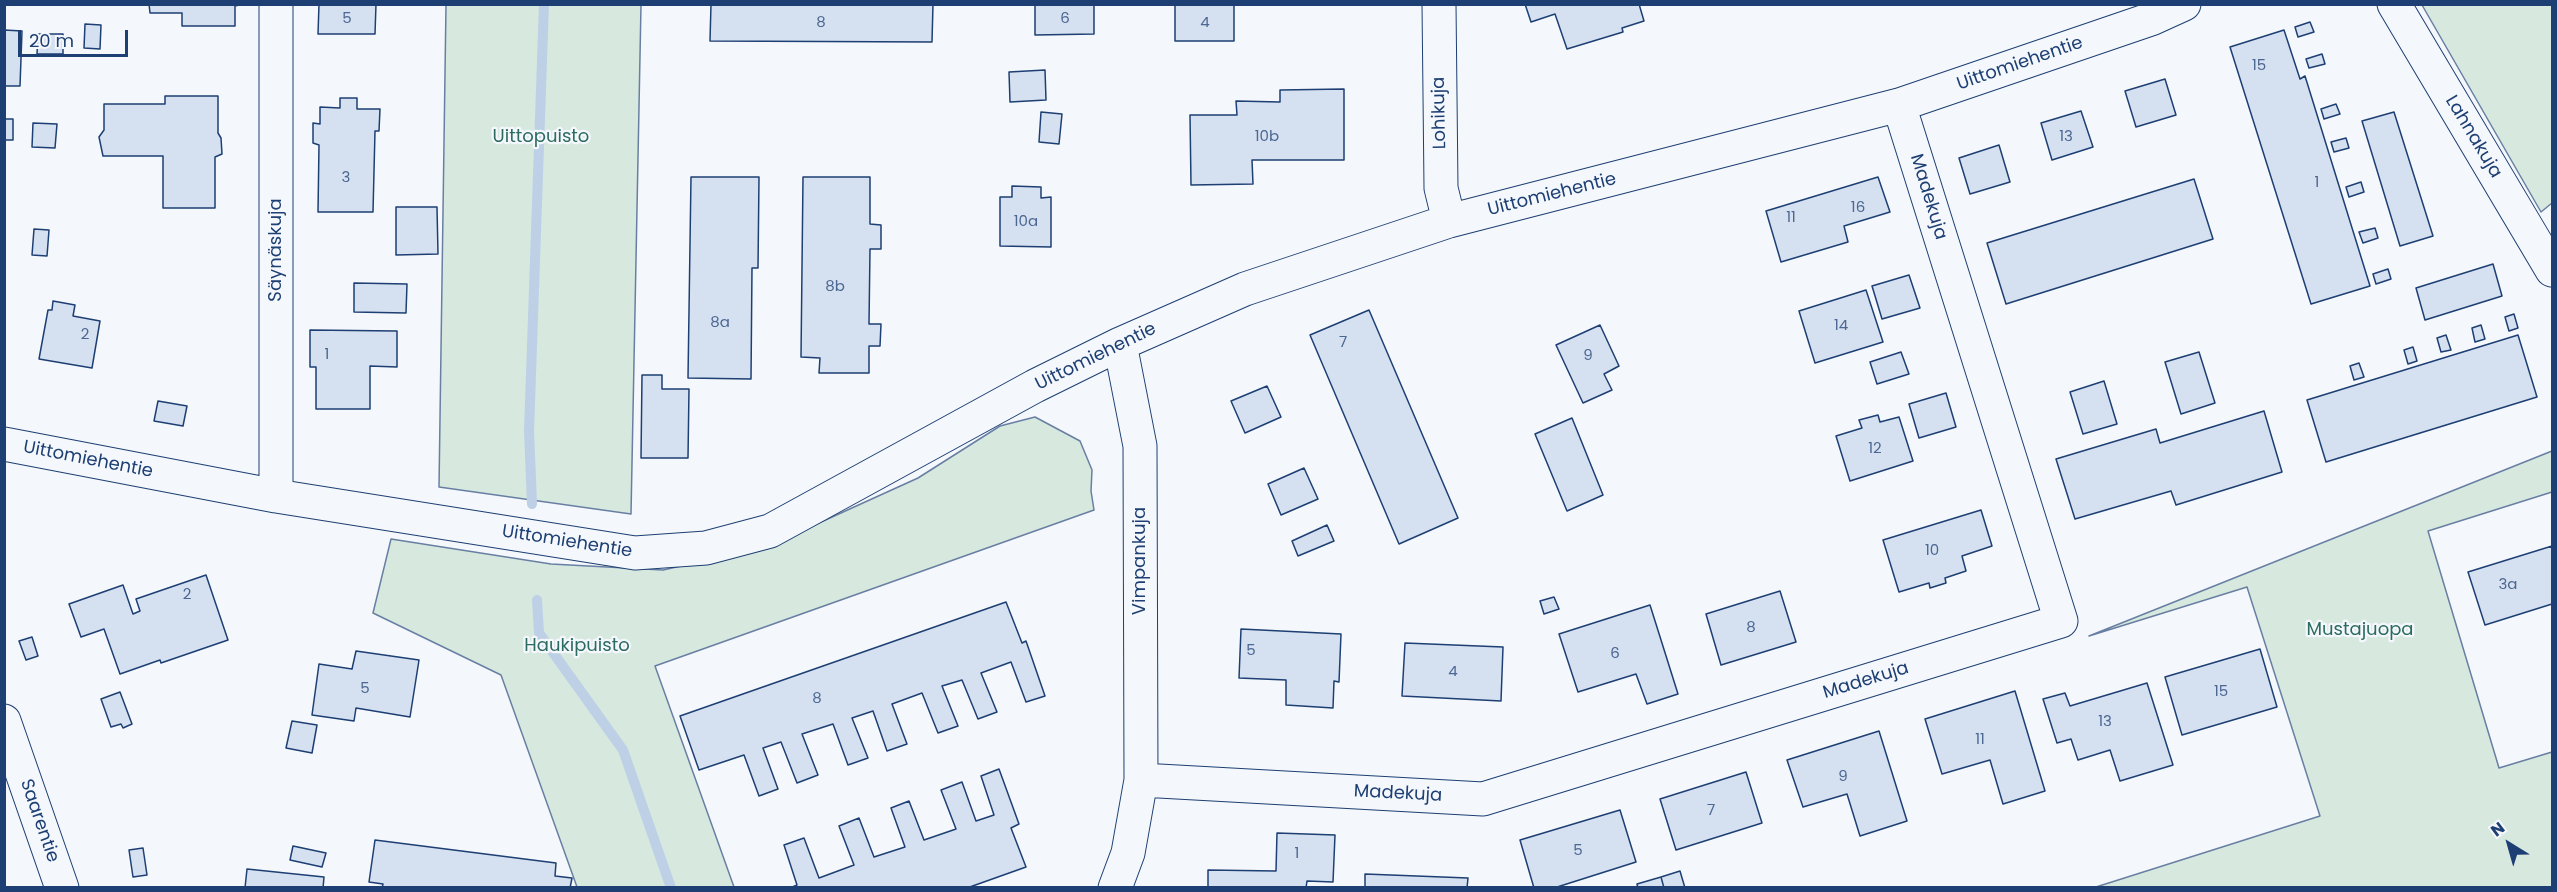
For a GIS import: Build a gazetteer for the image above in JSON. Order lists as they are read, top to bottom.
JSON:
{
  "streets": {
    "street": [
      "Uittomiehentie",
      "Lohikuja",
      "Lahnakuja",
      "Madekuja",
      "Säynäskuja",
      "Vimpankuja",
      "Saarentie"
    ]
  },
  "crossings": [
    ["Uittomiehentie", "Lohikuja"],
    ["Uittomiehentie", "Madekuja"],
    ["Uittomiehentie", "Säynäskuja"],
    ["Uittomiehentie", "Vimpankuja"],
    ["Madekuja", "Vimpankuja"]
  ],
  "parks": ["Uittopuisto", "Mustajuopa", "Haukipuisto"],
  "house_numbers": [
    "5",
    "6",
    "8",
    "4",
    "15",
    "10b",
    "13",
    "3",
    "1",
    "16",
    "11",
    "10a",
    "8b",
    "8a",
    "14",
    "2",
    "7",
    "1",
    "9",
    "12",
    "10",
    "3a",
    "2",
    "8",
    "5",
    "6",
    "4",
    "5",
    "15",
    "8",
    "13",
    "11",
    "9",
    "7",
    "5",
    "1"
  ],
  "scale_bar": "20 m",
  "north": "top left"
}
